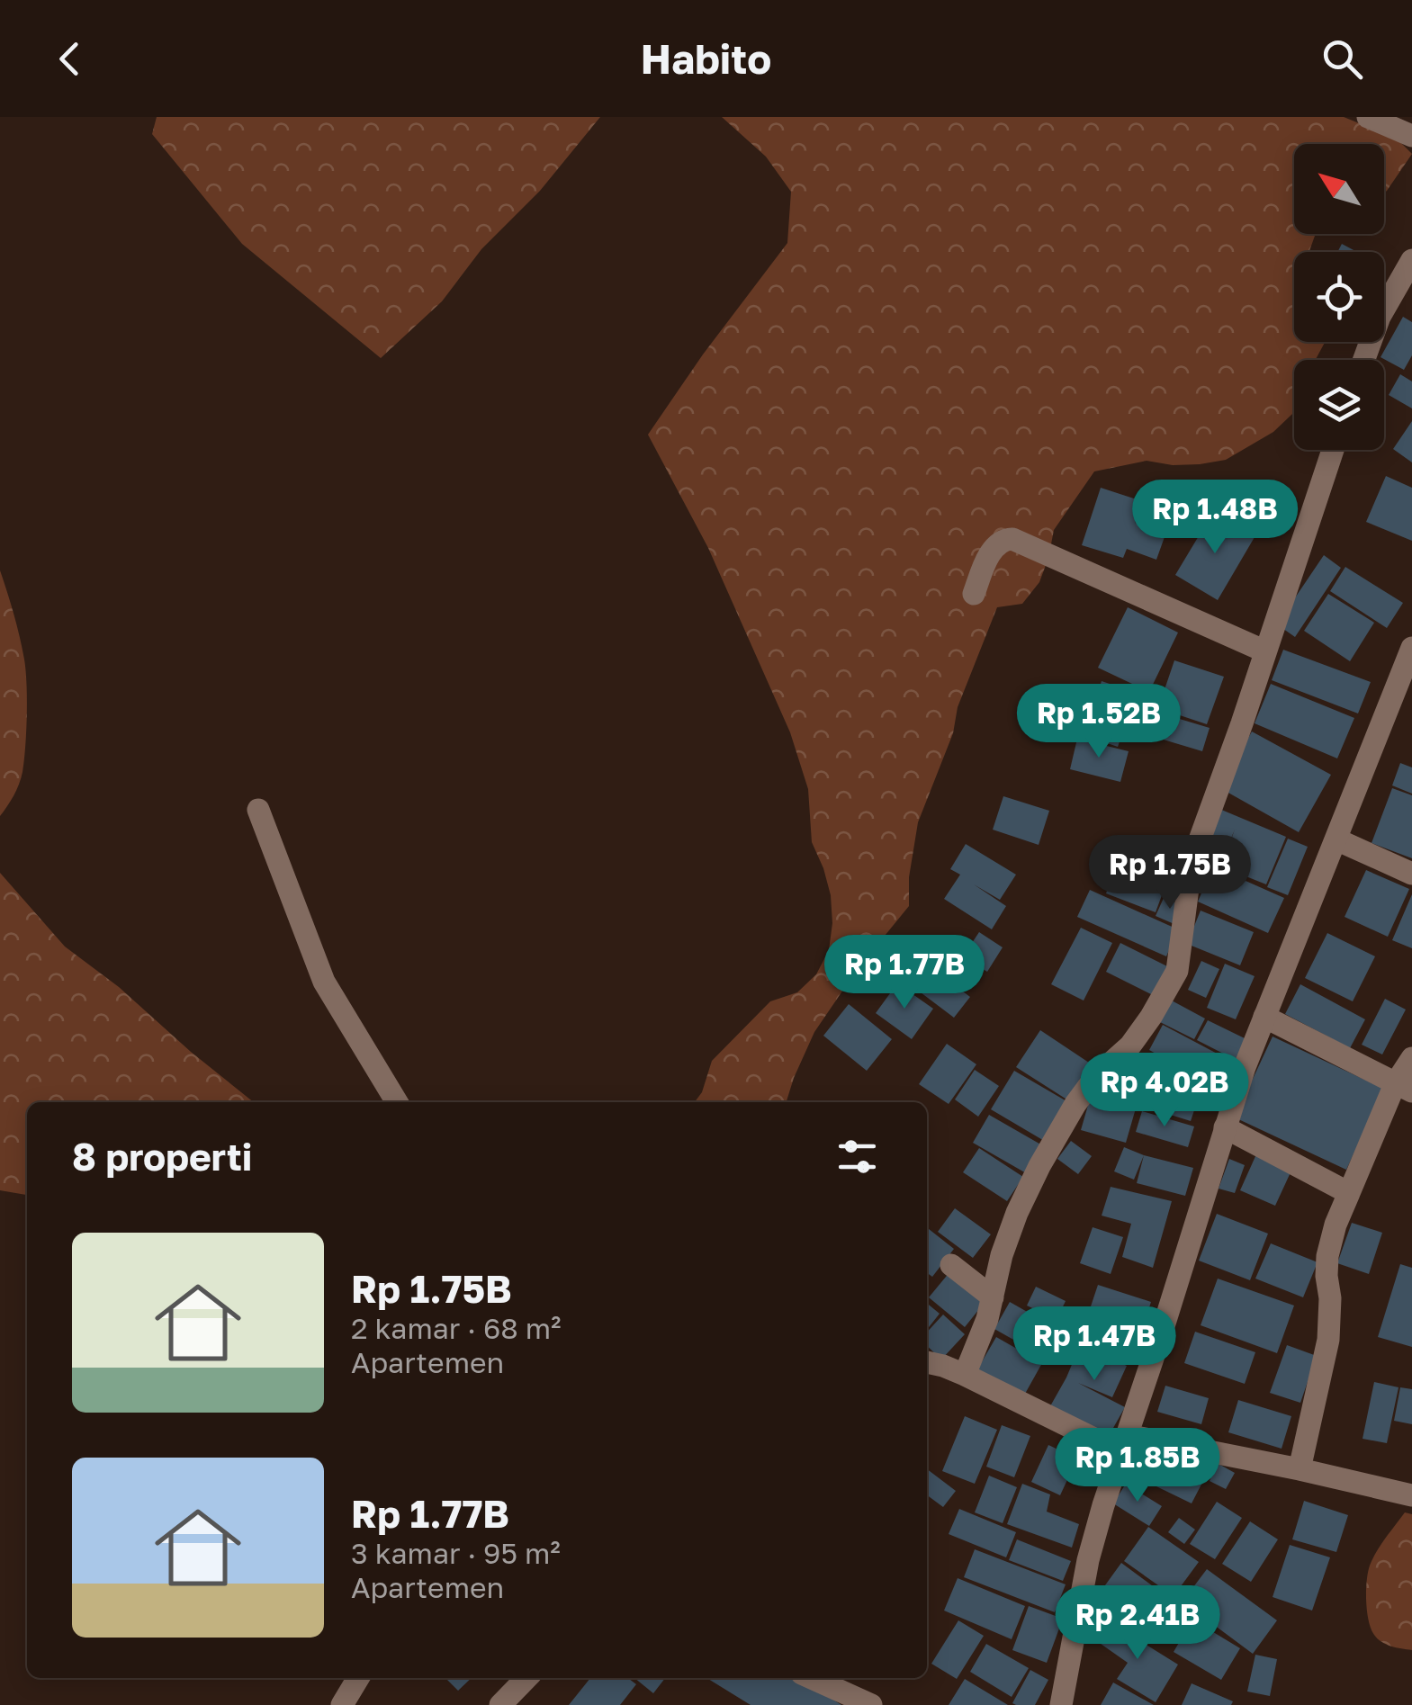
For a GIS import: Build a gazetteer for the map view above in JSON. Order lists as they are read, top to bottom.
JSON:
{
  "north": "top left",
  "page": {
    "header": "Habito",
    "price": [
      "Rp 1.48B",
      "Rp 1.52B",
      "Rp 1.75B",
      "Rp 1.77B",
      "Rp 4.02B",
      "Rp 1.47B",
      "Rp 1.85B",
      "Rp 2.41B"
    ],
    "heading": "8 properti",
    "list": [
      {
        "name": "Rp 1.75B",
        "note": "2 kamar · 68 m² · Apartemen"
      },
      {
        "name": "Rp 1.77B",
        "note": "3 kamar · 95 m² · Apartemen"
      }
    ]
  }
}
